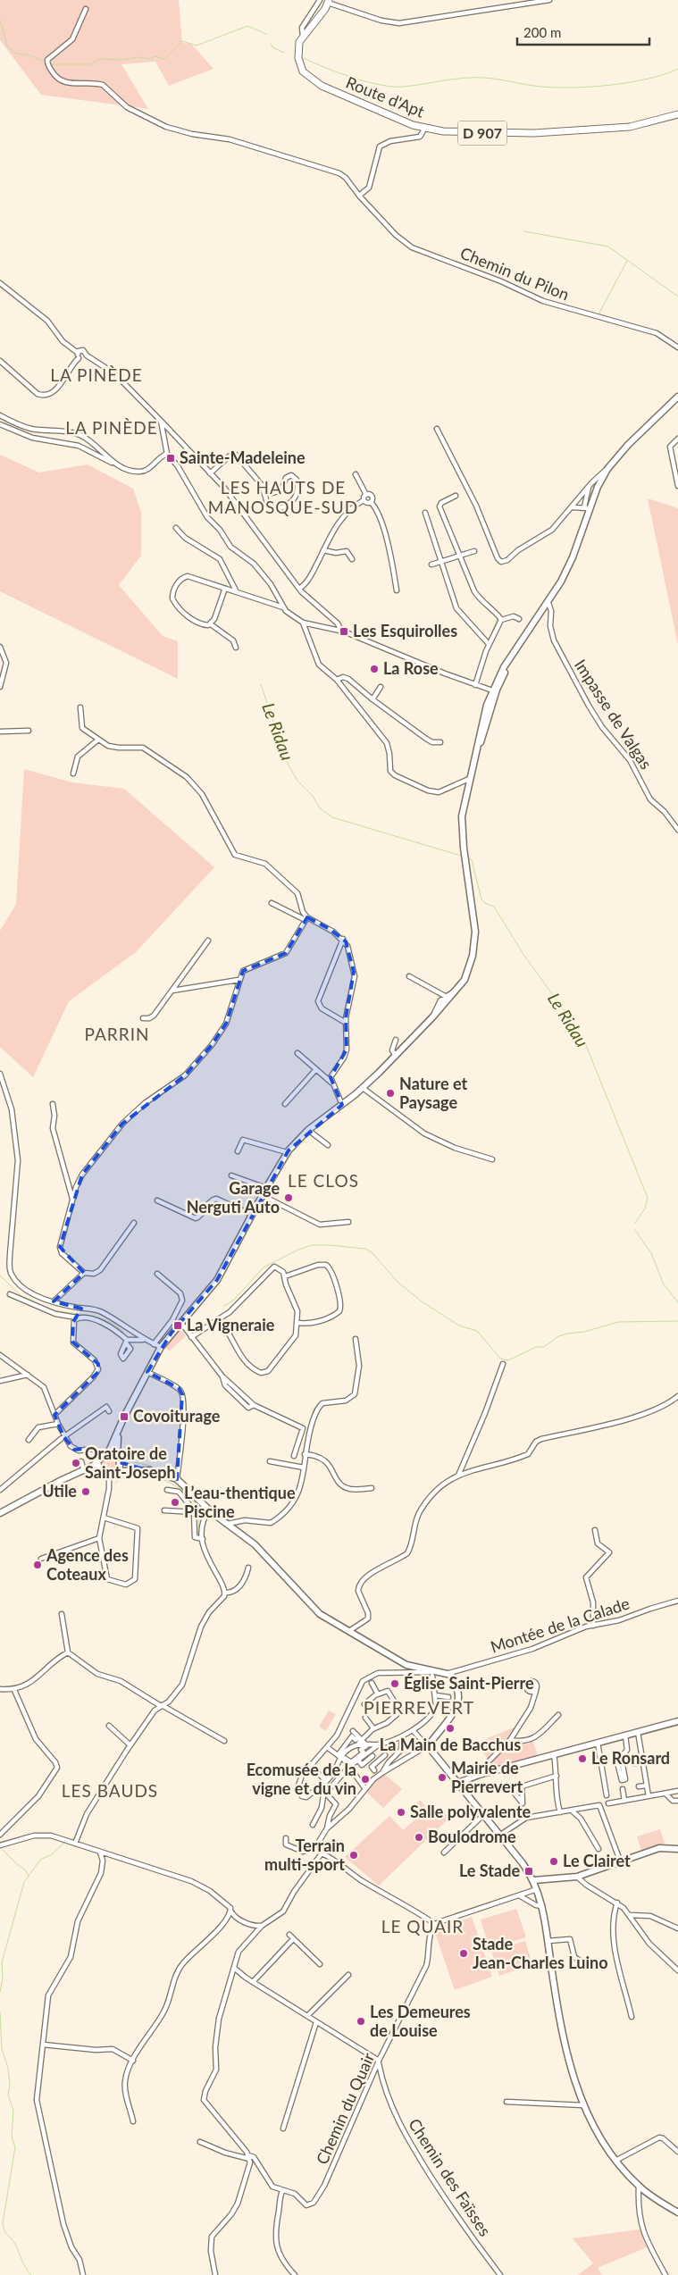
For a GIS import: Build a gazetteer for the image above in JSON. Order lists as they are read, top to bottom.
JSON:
{
  "streets": {
    "main road": ["Route d'Apt", "D 907"],
    "street": [
      "Chemin du Pilon",
      "Impasse de Valgas",
      "Montée de la Calade",
      "Chemin du Quair",
      "Chemin des Faïsses"
    ]
  },
  "crossings": [
    ["Chemin du Quair", "Chemin des Faïsses"]
  ],
  "districts": [
    "LA PINÈDE",
    "LA PINÈDE",
    "LES HAUTS DE MANOSQUE-SUD",
    "PARRIN",
    "LE CLOS",
    "PIERREVERT",
    "LES BAUDS",
    "LE QUAIR"
  ],
  "water": ["Le Ridau"],
  "places": {
    "transit": [
      "Sainte-Madeleine",
      "Les Esquirolles",
      "La Vigneraie",
      "Covoiturage",
      "Le Stade"
    ],
    "other": [
      "La Rose",
      "Nature et Paysage",
      "Garage Nerguti Auto",
      "Oratoire de Saint-Joseph",
      "Utile",
      "L’eau-thentique Piscine",
      "Agence des Coteaux",
      "Église Saint-Pierre",
      "La Main de Bacchus",
      "Le Ronsard",
      "Mairie de Pierrevert",
      "Ecomusée de la vigne et du vin",
      "Salle polyvalente",
      "Boulodrome",
      "Terrain multi-sport",
      "Le Clairet",
      "Stade Jean-Charles Luino",
      "Les Demeures de Louise"
    ]
  },
  "scale_bar": "200 m"
}
